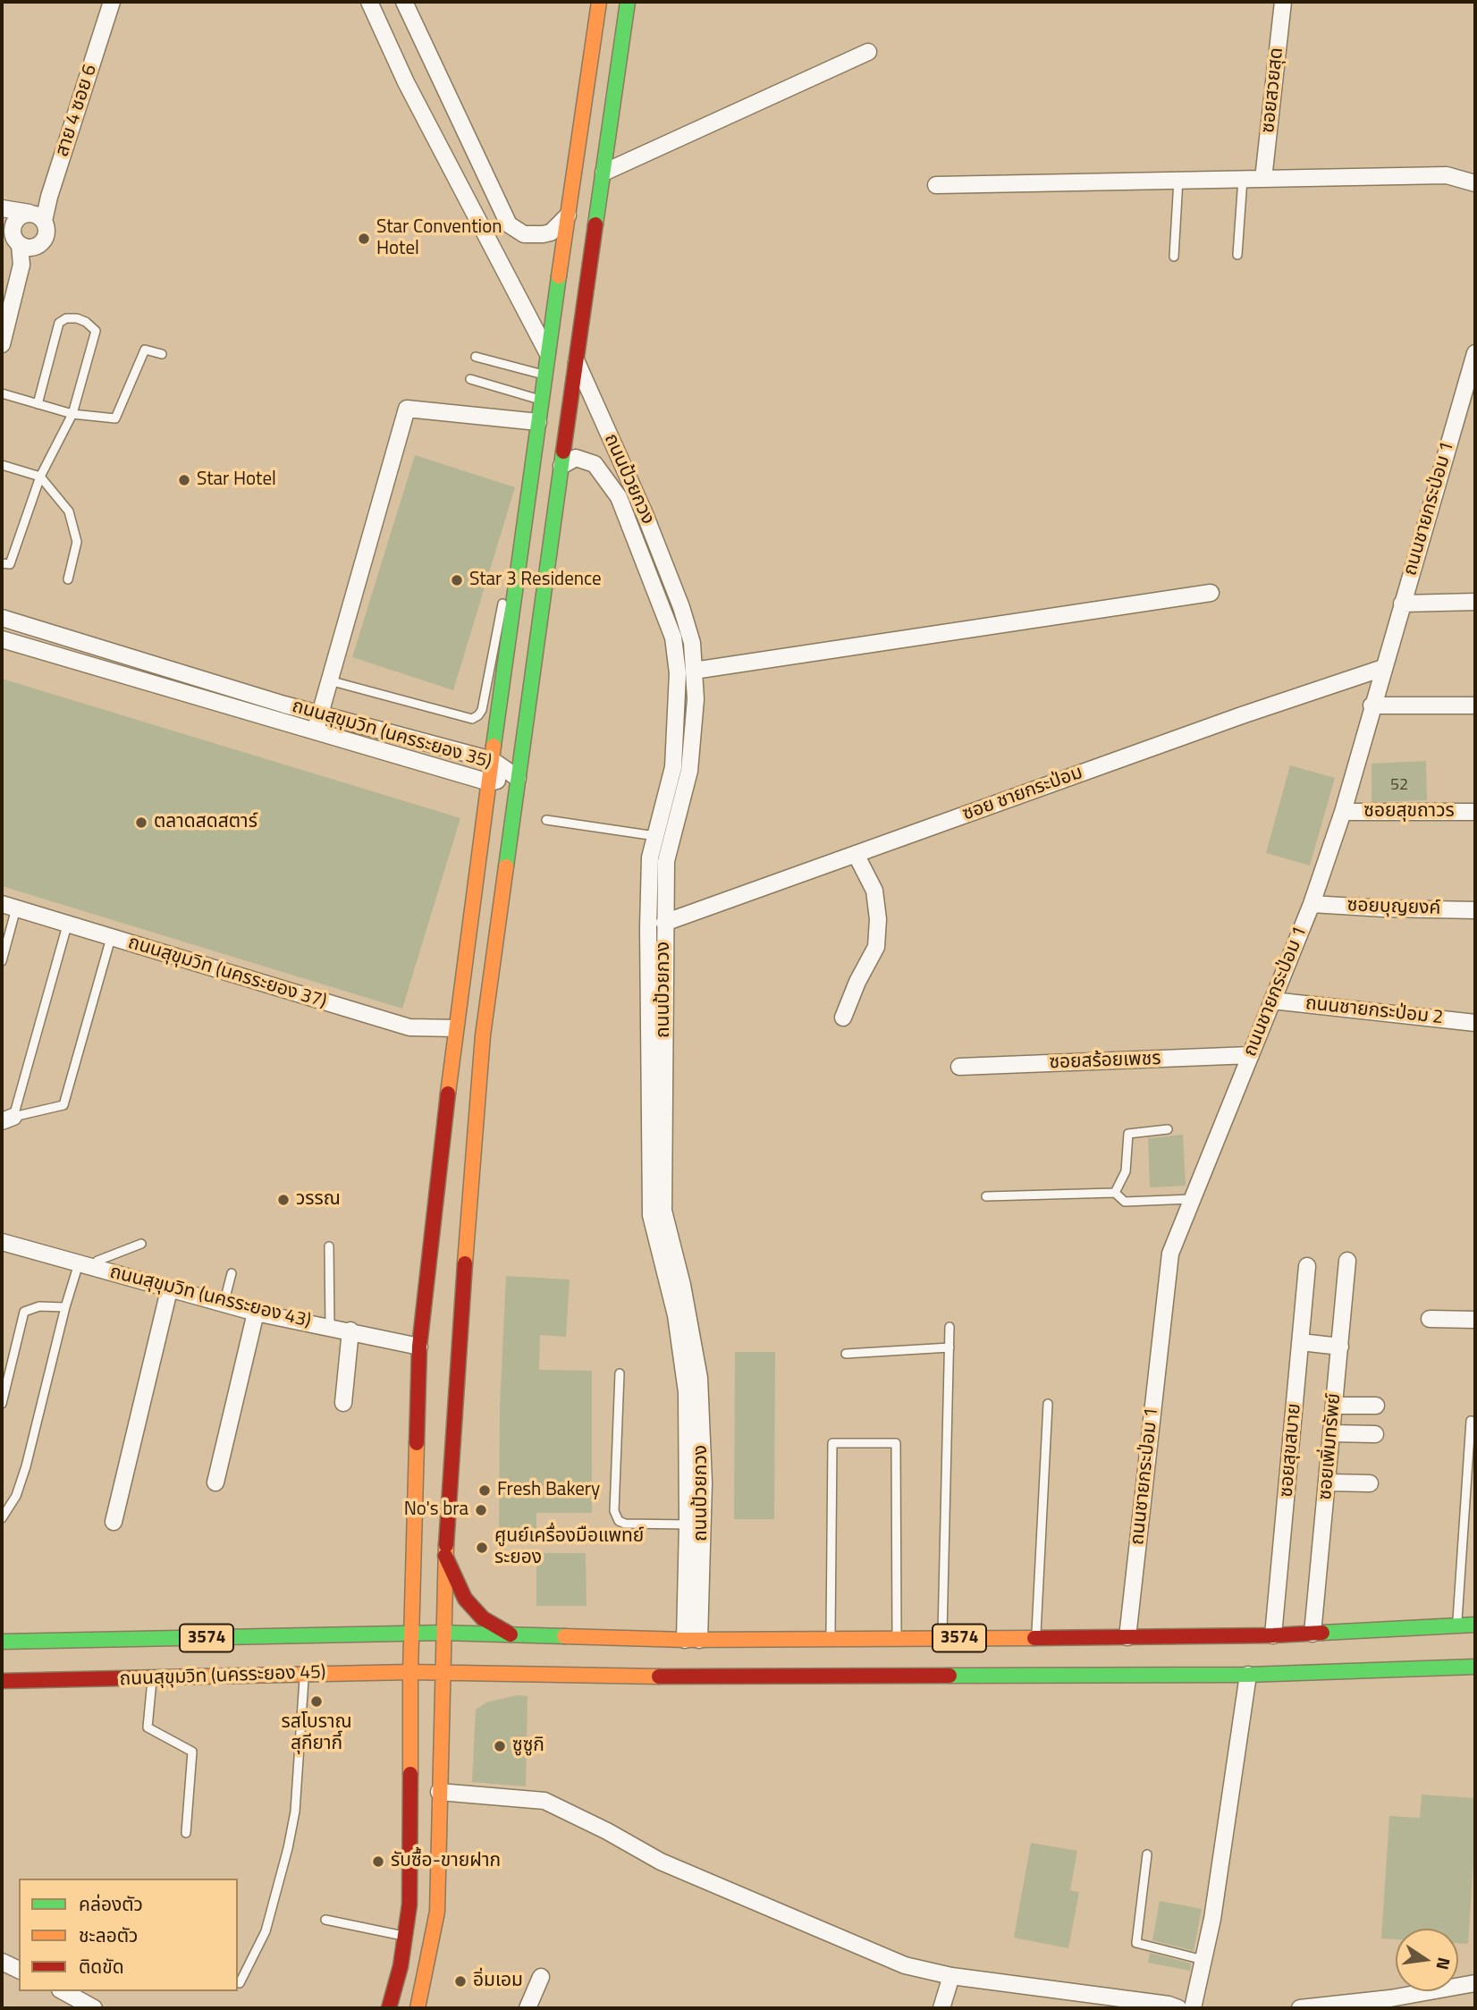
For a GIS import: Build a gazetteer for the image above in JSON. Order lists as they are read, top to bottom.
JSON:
{
  "streets": {
    "street": [
      "ซอยสวยสุด",
      "สาย 4 ซอย 6",
      "ถนนป้วยกวง",
      "ถนนชายกระป่อม 1",
      "ถนนสุขุมวิท (นครระยอง 35)",
      "ซอย ชายกระป่อม",
      "ซอยสุขถาวร",
      "ซอยบุญยงค์",
      "ถนนสุขุมวิท (นครระยอง 37)",
      "ถนนชายกระป่อม 2",
      "ซอยสร้อยเพชร",
      "ถนนสุขุมวิท (นครระยอง 43)",
      "ซอยเพิ่มทรัพย์",
      "ซอยสุขสบาย",
      "3574",
      "ถนนสุขุมวิท (นครระยอง 45)"
    ]
  },
  "crossings": [
    ["ถนนป้วยกวง", "ซอย ชายกระป่อม"],
    ["ถนนป้วยกวง", "3574"],
    ["ถนนชายกระป่อม 1", "ซอย ชายกระป่อม"],
    ["ถนนชายกระป่อม 1", "ซอยสุขถาวร"],
    ["ถนนชายกระป่อม 1", "ซอยบุญยงค์"],
    ["ถนนชายกระป่อม 1", "ถนนชายกระป่อม 2"],
    ["ถนนชายกระป่อม 1", "ซอยสร้อยเพชร"],
    ["ถนนชายกระป่อม 1", "3574"],
    ["ซอยเพิ่มทรัพย์", "3574"],
    ["ซอยสุขสบาย", "3574"],
    ["3574", "ถนนสุขุมวิท (นครระยอง 45)"]
  ],
  "places": [
    "Star Convention Hotel",
    "Star Hotel",
    "Star 3 Residence",
    "ตลาดสดสตาร์",
    "วรรณ",
    "Fresh Bakery",
    "No's bra",
    "ศูนย์เครื่องมือแพทย์ ระยอง",
    "รสโบราณ สุกียากี์",
    "ซูซูกิ",
    "รับซื้อ-ขายฝาก",
    "อิ่มเอม"
  ],
  "house_numbers": ["52"],
  "legend": ["คล่องตัว", "ชะลอตัว", "ติดขัด"],
  "north": "right"
}
